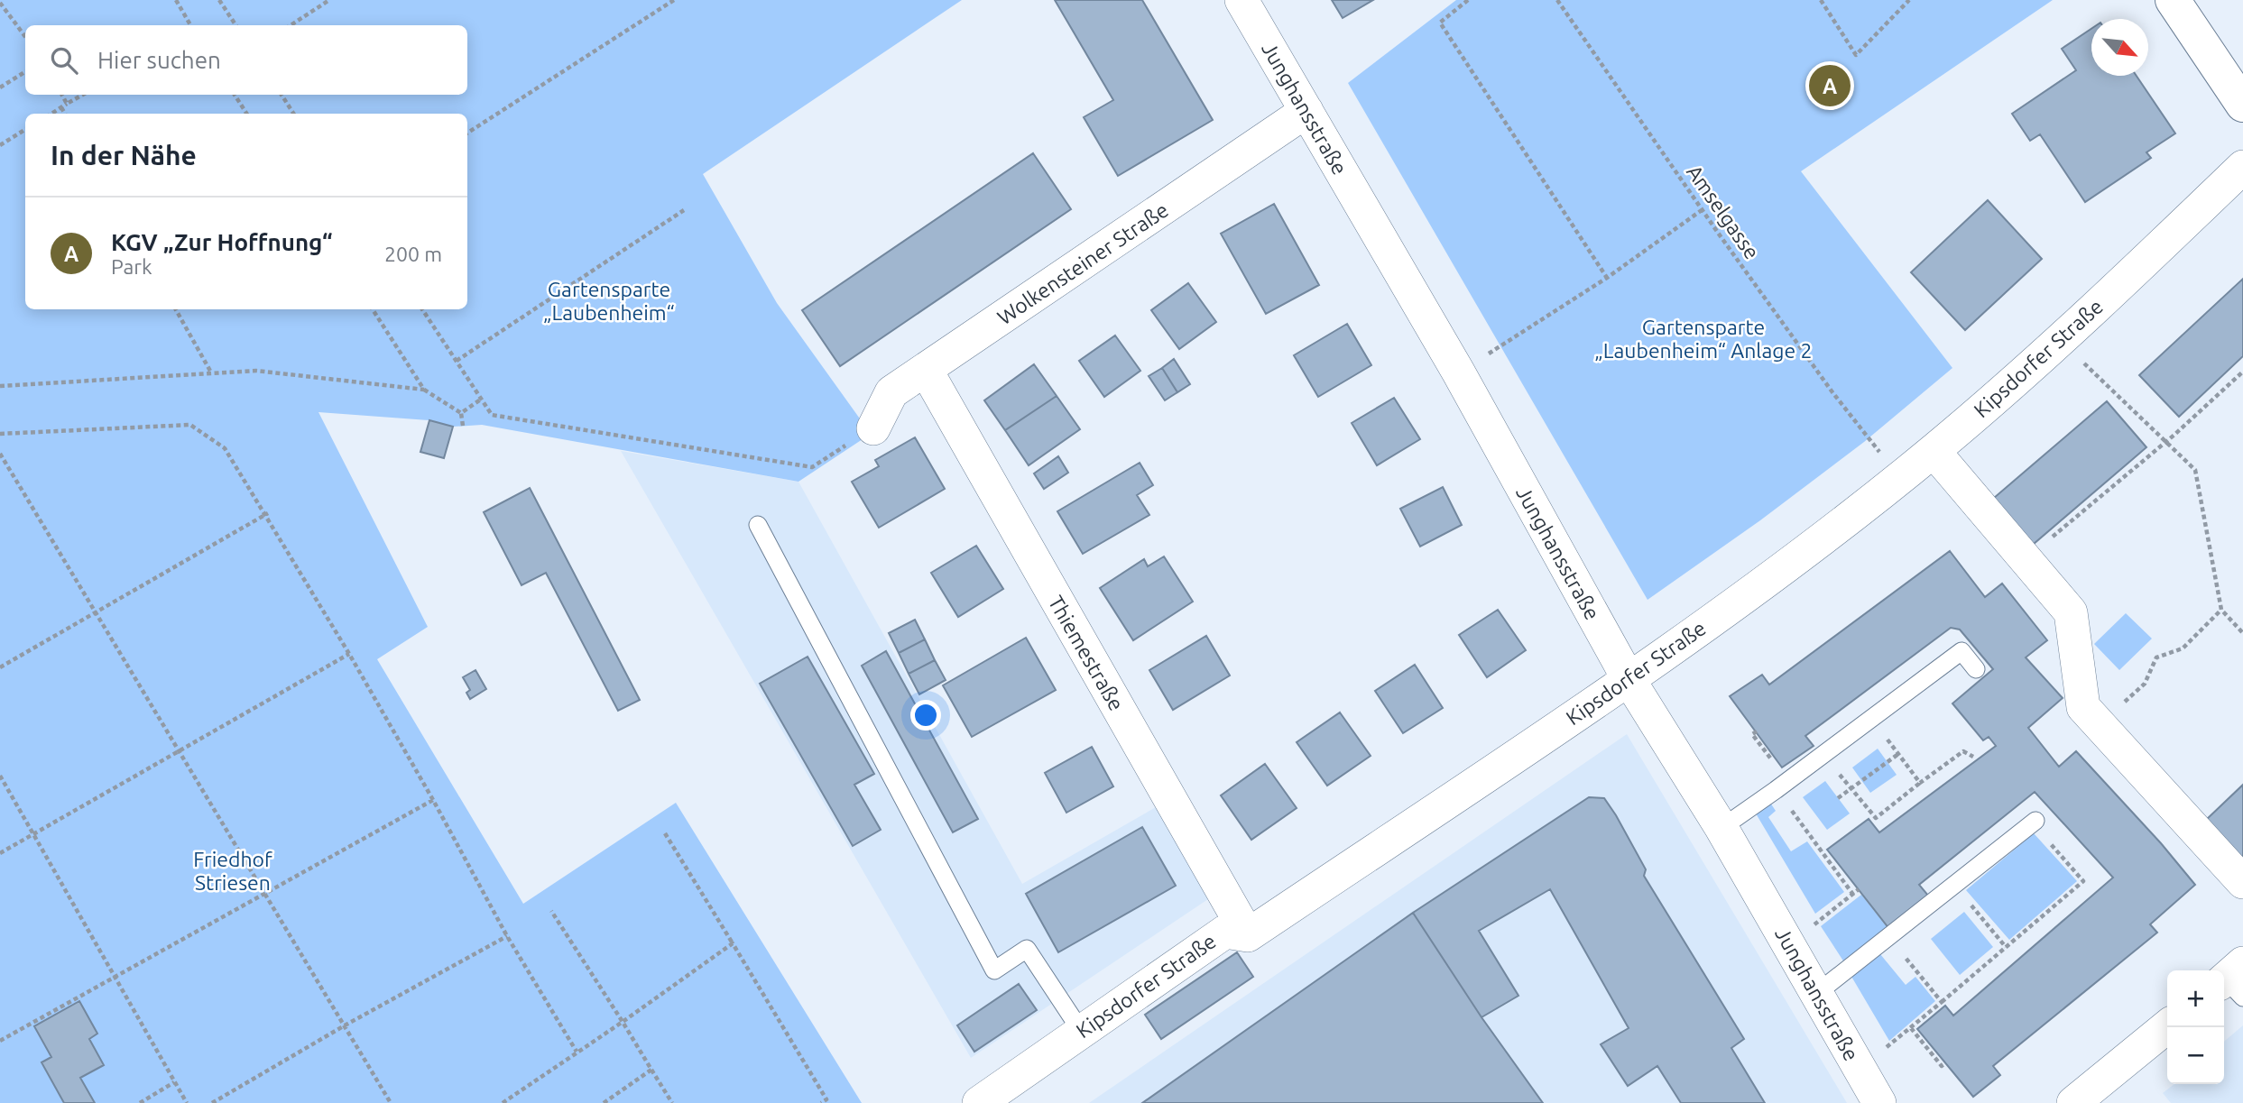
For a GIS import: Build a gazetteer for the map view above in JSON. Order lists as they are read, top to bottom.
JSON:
{
  "streets": {
    "street": [
      "Junghansstraße",
      "Wolkensteiner Straße",
      "Kipsdorfer Straße",
      "Thiemestraße"
    ],
    "path": ["Amselgasse"]
  },
  "crossings": [
    ["Junghansstraße", "Wolkensteiner Straße"],
    ["Junghansstraße", "Kipsdorfer Straße"],
    ["Wolkensteiner Straße", "Thiemestraße"],
    ["Kipsdorfer Straße", "Thiemestraße"]
  ],
  "parks": ["Gartensparte „Laubenheim“", "Gartensparte „Laubenheim“ Anlage 2", "Friedhof Striesen"],
  "north": "bottom right",
  "page": {
    "search": "Hier suchen",
    "pins": "A",
    "heading": "In der Nähe",
    "list": [
      {
        "mark": "A",
        "name": "KGV „Zur Hoffnung“",
        "note": "Park",
        "value": "200 m"
      }
    ],
    "map_buttons": ["+", "−"]
  }
}
